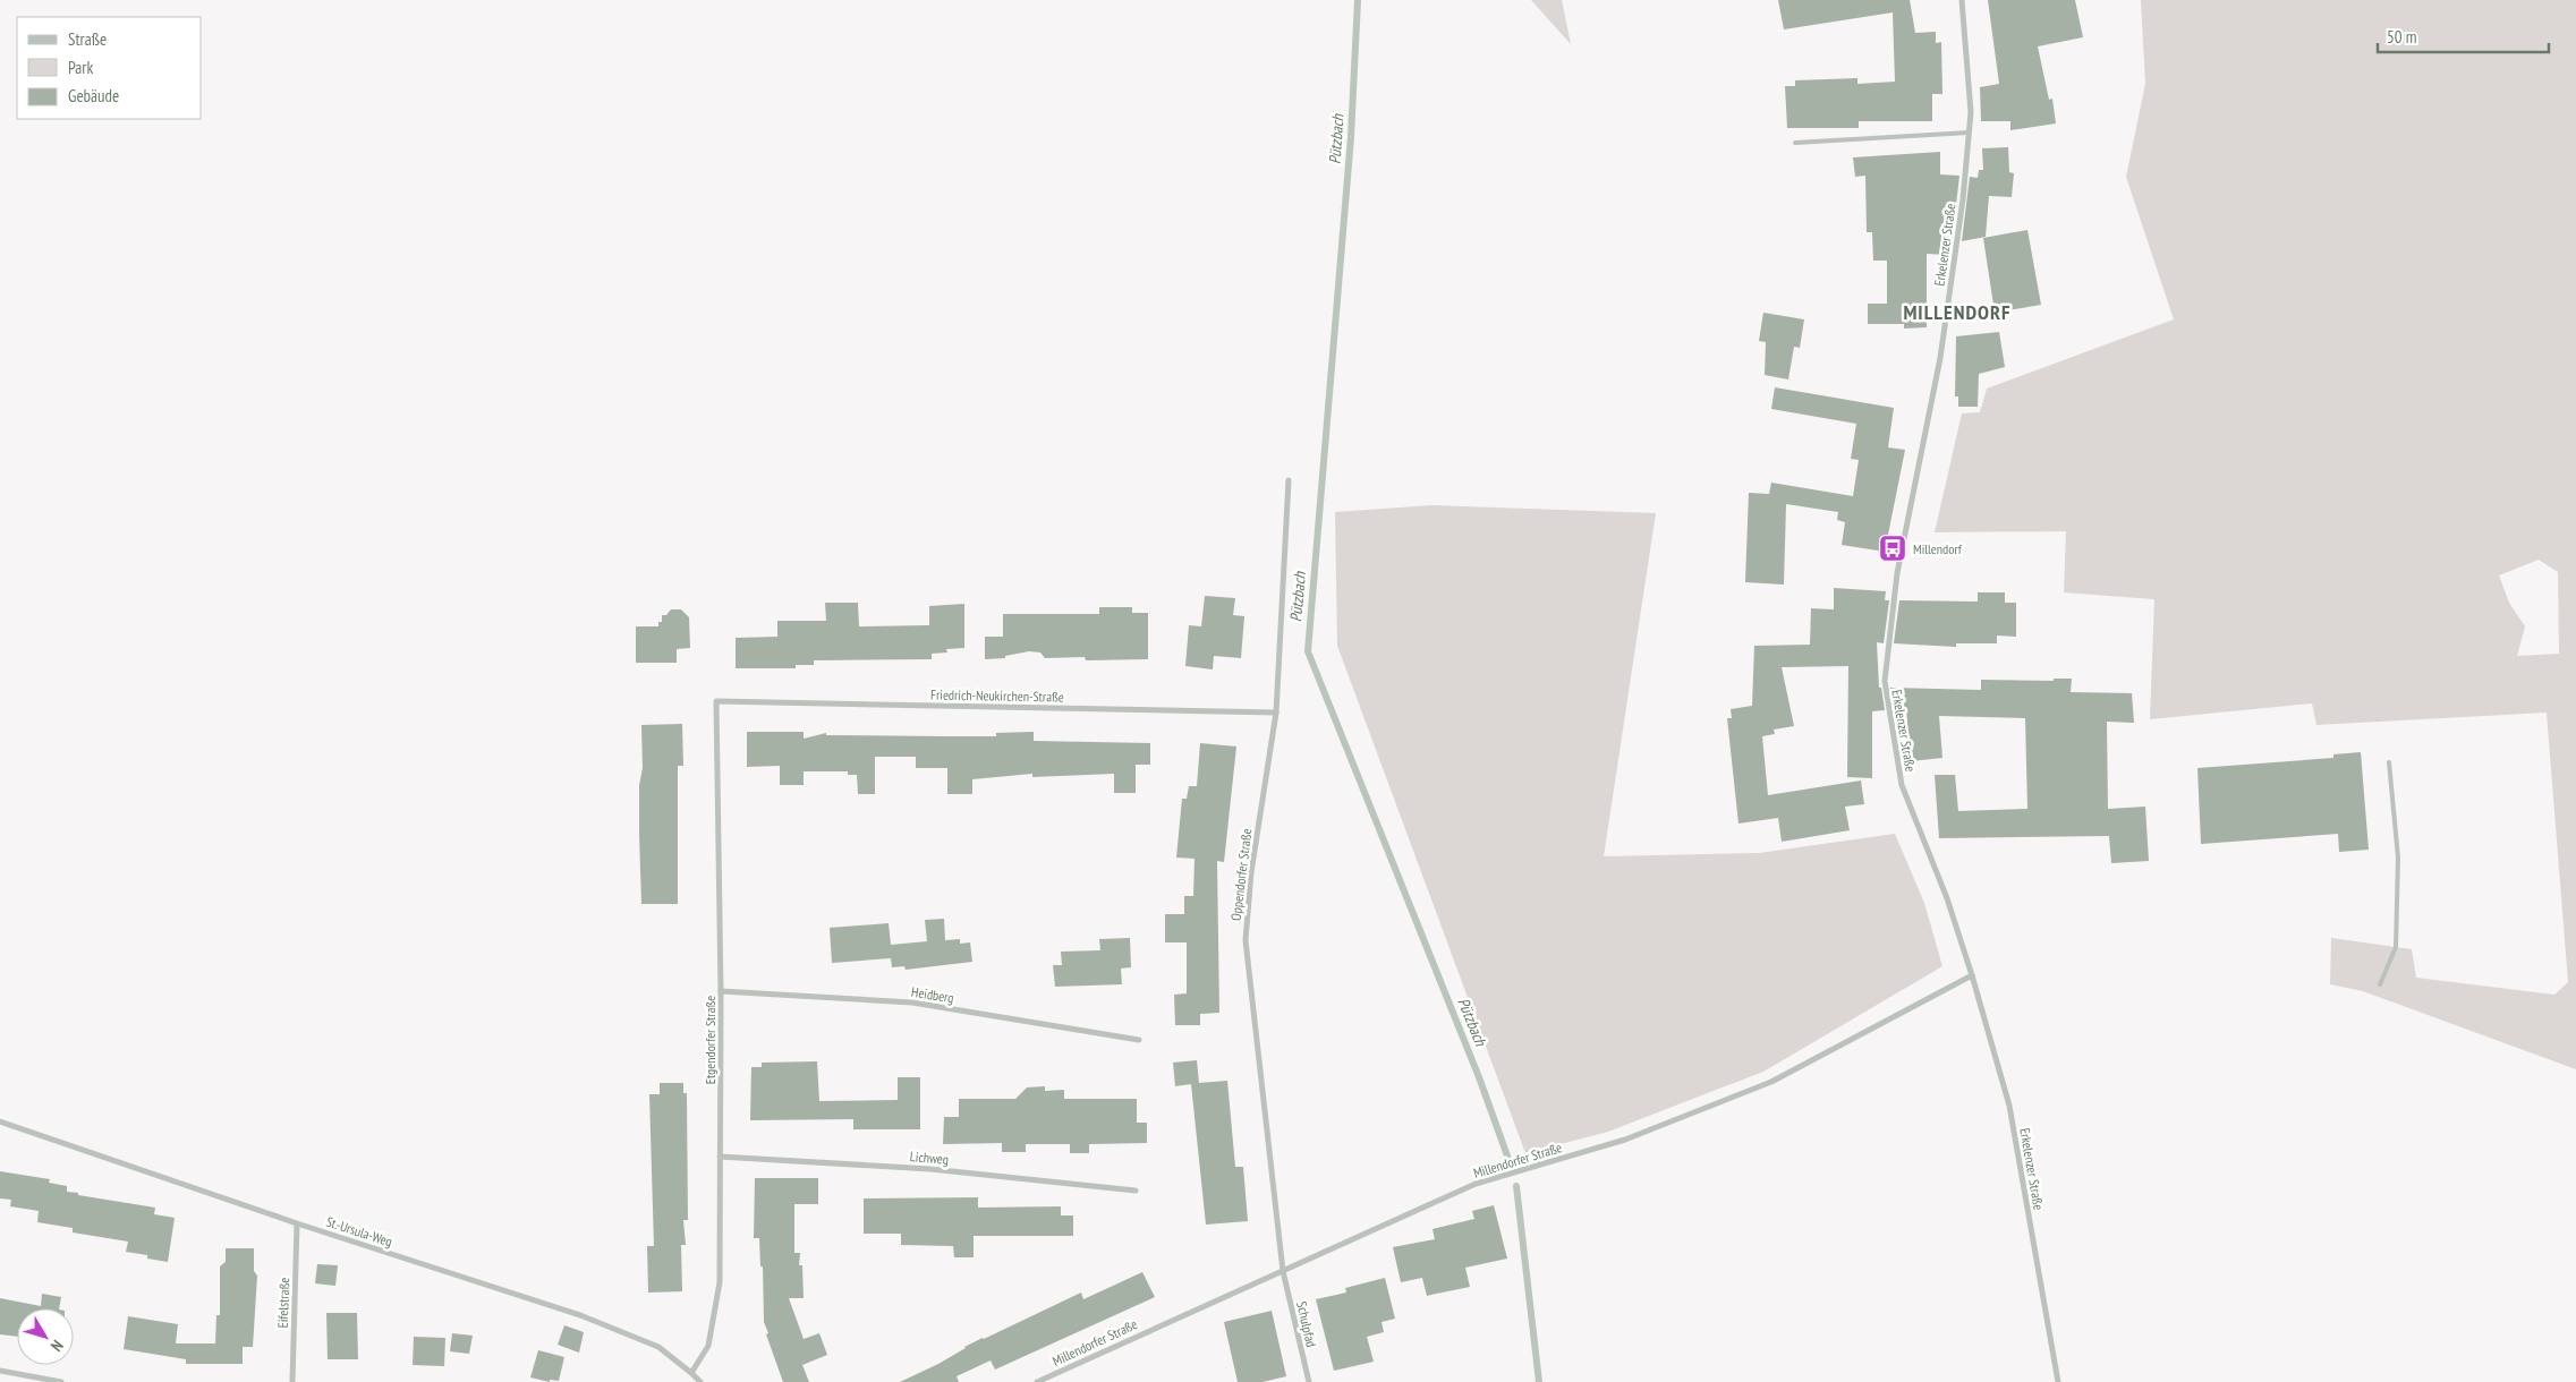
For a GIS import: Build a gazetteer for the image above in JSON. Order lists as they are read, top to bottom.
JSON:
{
  "streets": {
    "street": [
      "Erkelenzer Straße",
      "Friedrich-Neukirchen-Straße",
      "Oppendorfer Straße",
      "Heidberg",
      "Etgendorfer Straße",
      "Lichweg",
      "Millendorfer Straße",
      "St.-Ursula-Weg",
      "Eifelstraße",
      "Schulpfad"
    ]
  },
  "crossings": [
    ["Erkelenzer Straße", "Millendorfer Straße"],
    ["Friedrich-Neukirchen-Straße", "Oppendorfer Straße"],
    ["Friedrich-Neukirchen-Straße", "Etgendorfer Straße"],
    ["Oppendorfer Straße", "Millendorfer Straße"],
    ["Oppendorfer Straße", "Schulpfad"],
    ["Heidberg", "Etgendorfer Straße"],
    ["Etgendorfer Straße", "Lichweg"],
    ["Etgendorfer Straße", "St.-Ursula-Weg"],
    ["Millendorfer Straße", "Schulpfad"],
    ["St.-Ursula-Weg", "Eifelstraße"]
  ],
  "districts": ["MILLENDORF"],
  "water": ["Pützbach"],
  "places": {
    "bus stop": ["Millendorf"]
  },
  "legend": ["Straße", "Park", "Gebäude"],
  "scale_bar": "50 m",
  "north": "bottom right"
}
